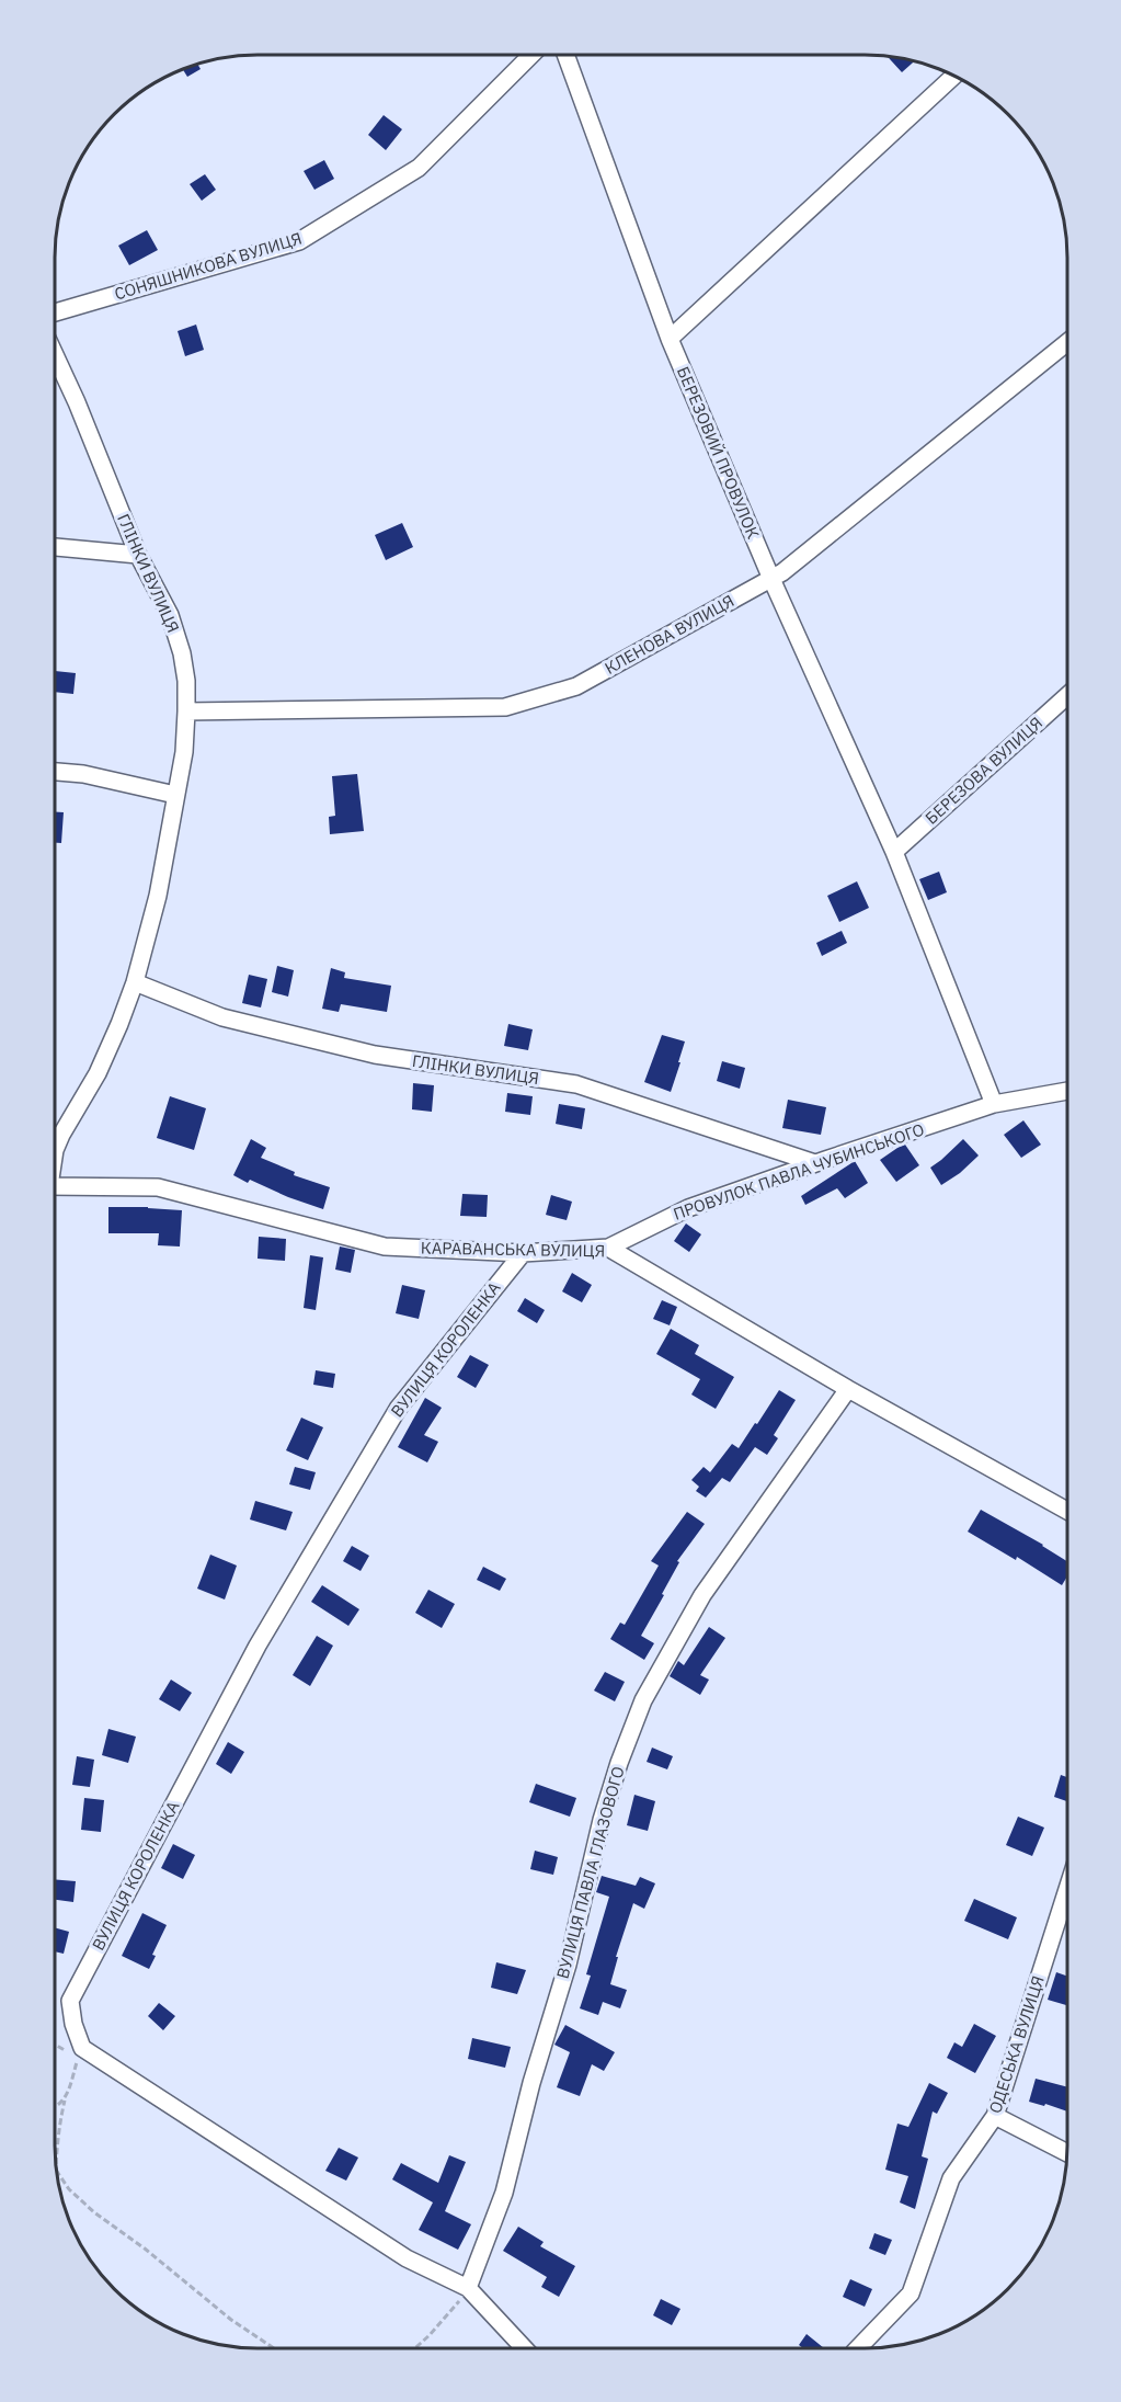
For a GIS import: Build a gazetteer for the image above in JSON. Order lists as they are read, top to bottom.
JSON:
{
  "streets": {
    "street": [
      "СОНЯШНИКОВА ВУЛИЦЯ",
      "БЕРЕЗОВИЙ ПРОВУЛОК",
      "ГЛІНКИ ВУЛИЦЯ",
      "КЛЕНОВА ВУЛИЦЯ",
      "БЕРЕЗОВА ВУЛИЦЯ",
      "ПРОВУЛОК ПАВЛА ЧУБИНСЬКОГО",
      "КАРАВАНСЬКА ВУЛИЦЯ",
      "ВУЛИЦЯ КОРОЛЕНКА",
      "ВУЛИЦЯ ПАВЛА ГЛАЗОВОГО",
      "ОДЕСЬКА ВУЛИЦЯ"
    ]
  },
  "crossings": [
    ["БЕРЕЗОВИЙ ПРОВУЛОК", "КЛЕНОВА ВУЛИЦЯ"],
    ["БЕРЕЗОВИЙ ПРОВУЛОК", "БЕРЕЗОВА ВУЛИЦЯ"],
    ["ГЛІНКИ ВУЛИЦЯ", "КЛЕНОВА ВУЛИЦЯ"],
    ["ГЛІНКИ ВУЛИЦЯ", "ПРОВУЛОК ПАВЛА ЧУБИНСЬКОГО"],
    ["ПРОВУЛОК ПАВЛА ЧУБИНСЬКОГО", "КАРАВАНСЬКА ВУЛИЦЯ"],
    ["КАРАВАНСЬКА ВУЛИЦЯ", "ВУЛИЦЯ КОРОЛЕНКА"],
    ["КАРАВАНСЬКА ВУЛИЦЯ", "ВУЛИЦЯ ПАВЛА ГЛАЗОВОГО"]
  ]
}
